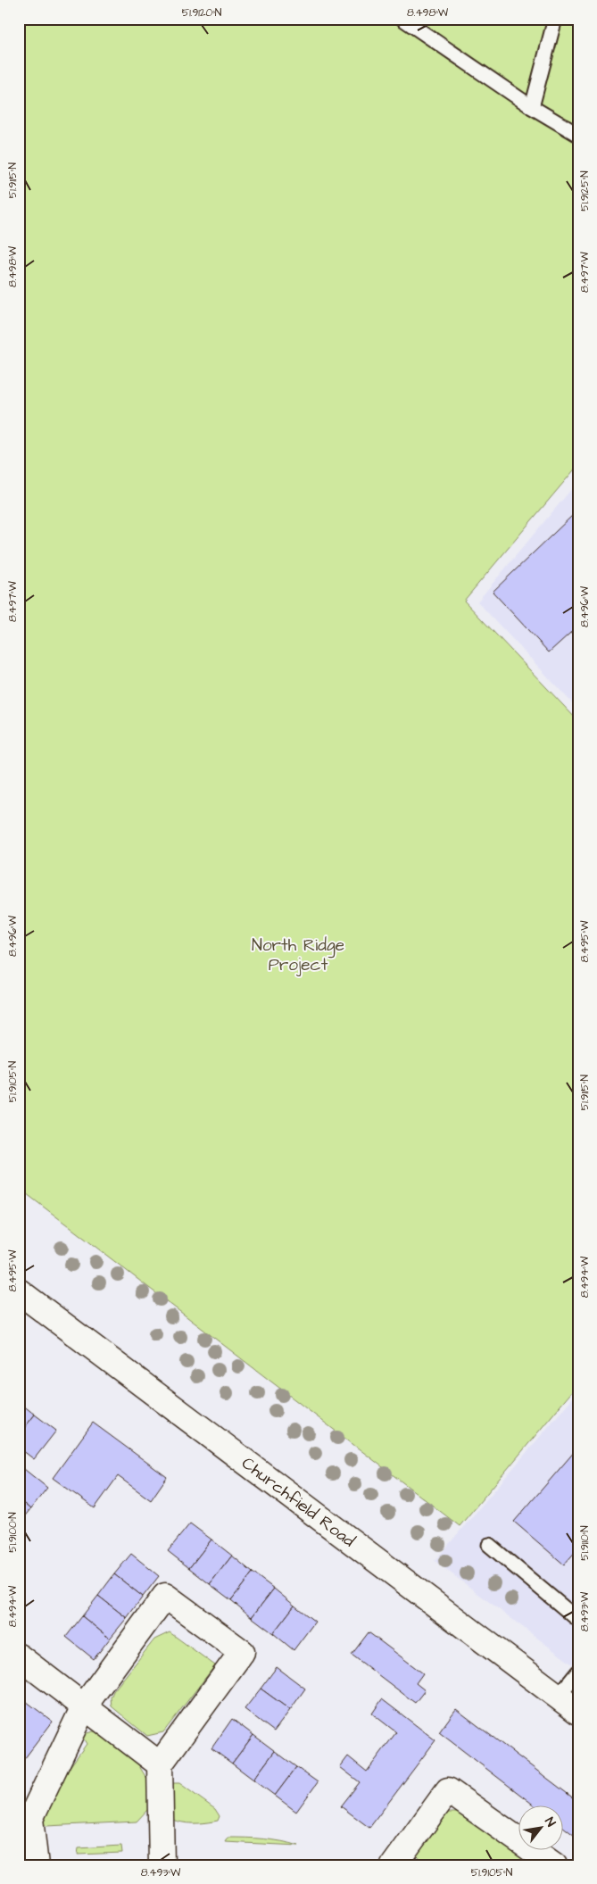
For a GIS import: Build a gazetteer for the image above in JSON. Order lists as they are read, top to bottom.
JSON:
{
  "streets": {
    "street": ["Churchfield Road"]
  },
  "parks": ["North Ridge Project"],
  "north": "top right",
  "coordinates": [
    "51.9120°N",
    "8.498°W",
    "51.9115°N",
    "51.9125°N",
    "8.497°W",
    "8.496°W",
    "8.495°W",
    "51.9105°N",
    "8.494°W",
    "51.9100°N",
    "51.9110°N",
    "8.493°W"
  ]
}
